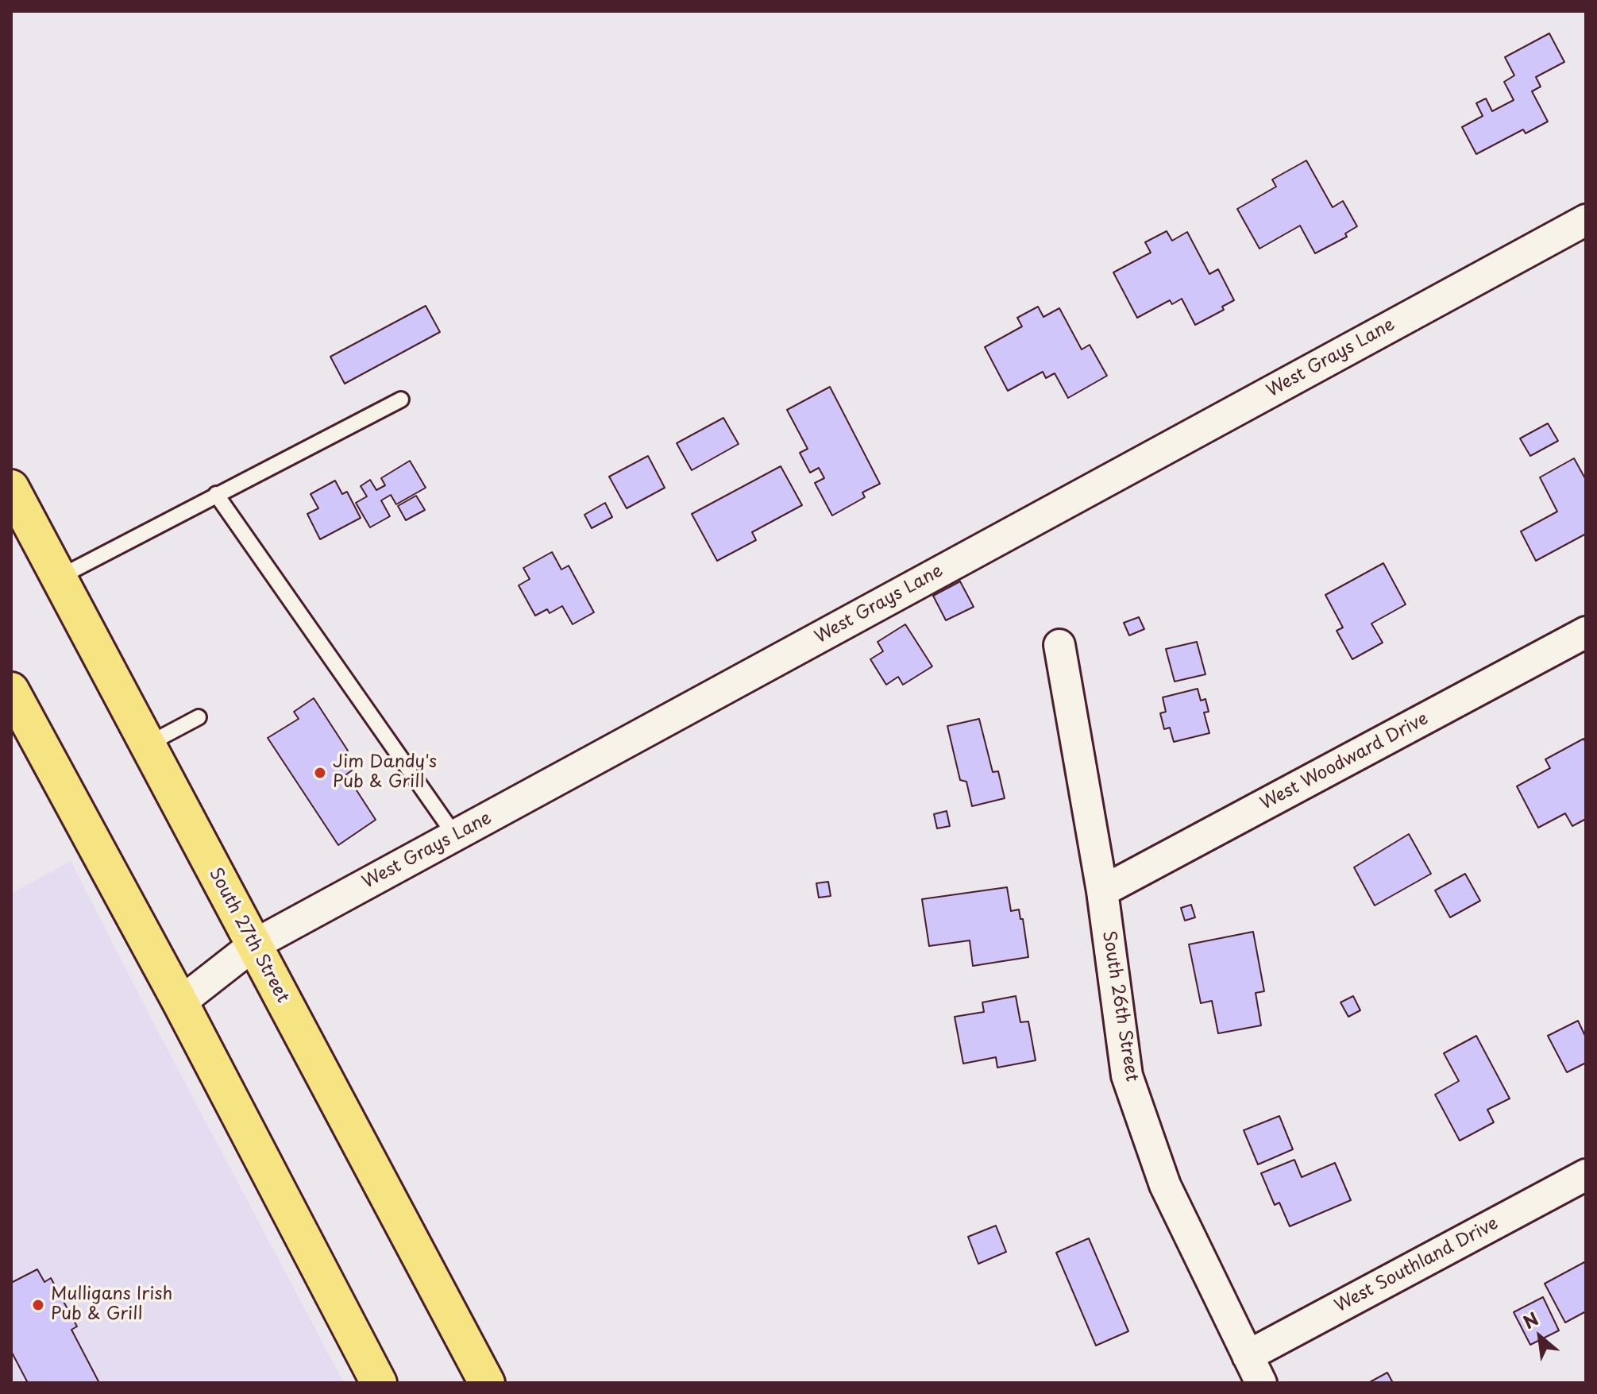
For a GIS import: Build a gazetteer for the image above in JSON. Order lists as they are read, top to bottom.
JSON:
{
  "streets": {
    "main road": ["South 27th Street"],
    "street": [
      "West Grays Lane",
      "West Woodward Drive",
      "South 26th Street",
      "West Southland Drive"
    ]
  },
  "crossings": [
    ["West Grays Lane", "South 27th Street"],
    ["West Woodward Drive", "South 26th Street"],
    ["South 26th Street", "West Southland Drive"]
  ],
  "places": ["Jim Dandy's Pub & Grill", "Mulligans Irish Pub & Grill"],
  "north": "top left"
}
